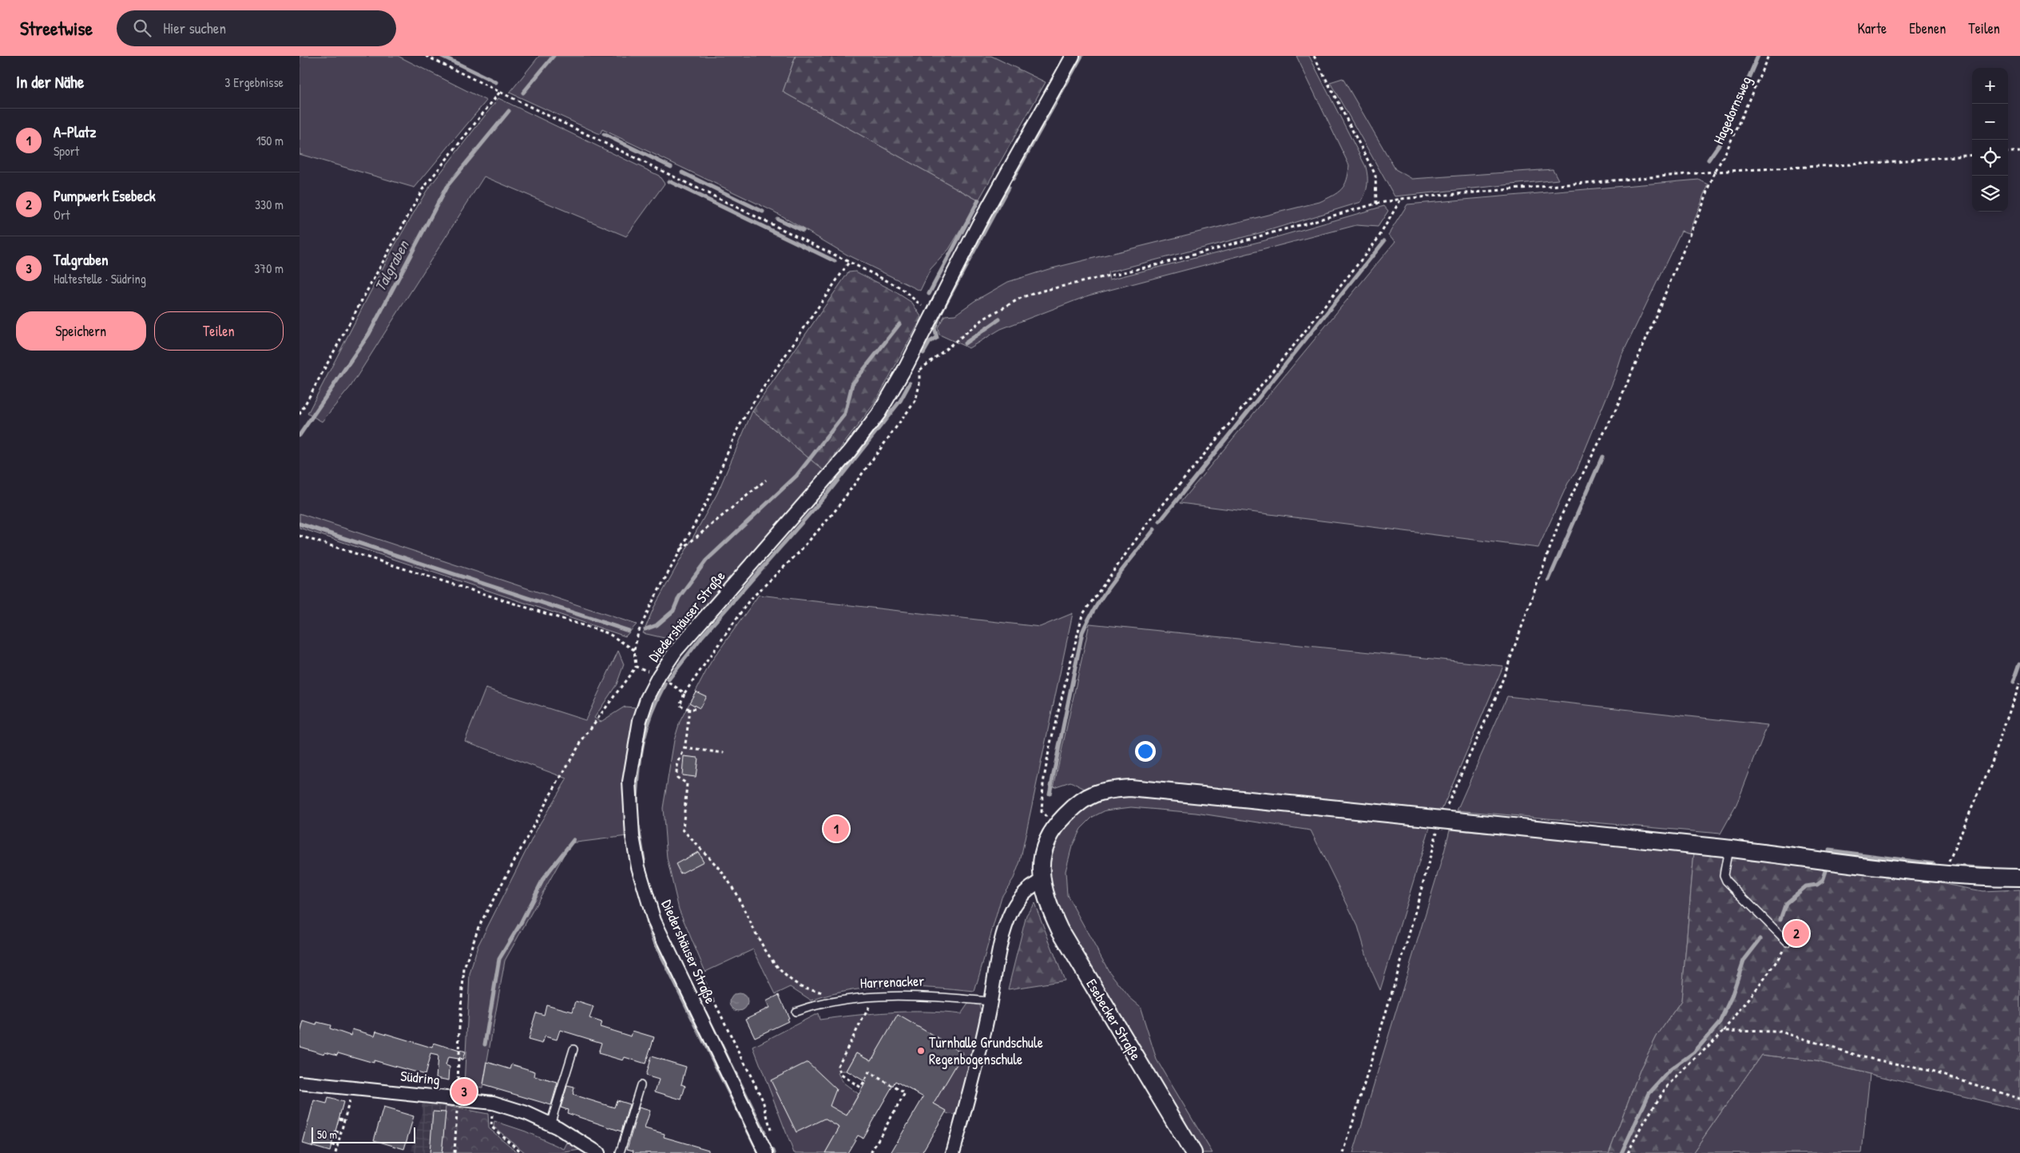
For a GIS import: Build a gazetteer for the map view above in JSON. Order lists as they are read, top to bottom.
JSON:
{
  "streets": {
    "street": ["Diedershäuser Straße", "Esebecker Straße", "Südring"],
    "lane": ["Harrenacker"],
    "path": ["Hagedornsweg"]
  },
  "crossings": [
    ["Hagedornsweg", "Esebecker Straße"]
  ],
  "water": ["Talgraben"],
  "places": ["Turnhalle Grundschule Regenbogenschule"],
  "scale_bar": "50 m",
  "page": {
    "header": "Streetwise",
    "search": "Hier suchen",
    "nav": ["Karte", "Ebenen", "Teilen"],
    "heading": ["In der Nähe", "3 Ergebnisse"],
    "map_buttons": ["+", "−"],
    "list": [
      {
        "mark": "1",
        "name": "A-Platz",
        "note": "Sport",
        "value": "150 m"
      },
      {
        "mark": "2",
        "name": "Pumpwerk Esebeck",
        "note": "Ort",
        "value": "330 m"
      },
      {
        "mark": "3",
        "name": "Talgraben",
        "note": "Haltestelle · Südring",
        "value": "370 m"
      }
    ],
    "buttons": ["Speichern", "Teilen"],
    "pins": ["1", "2", "3"],
    "scale": "50 m"
  }
}
